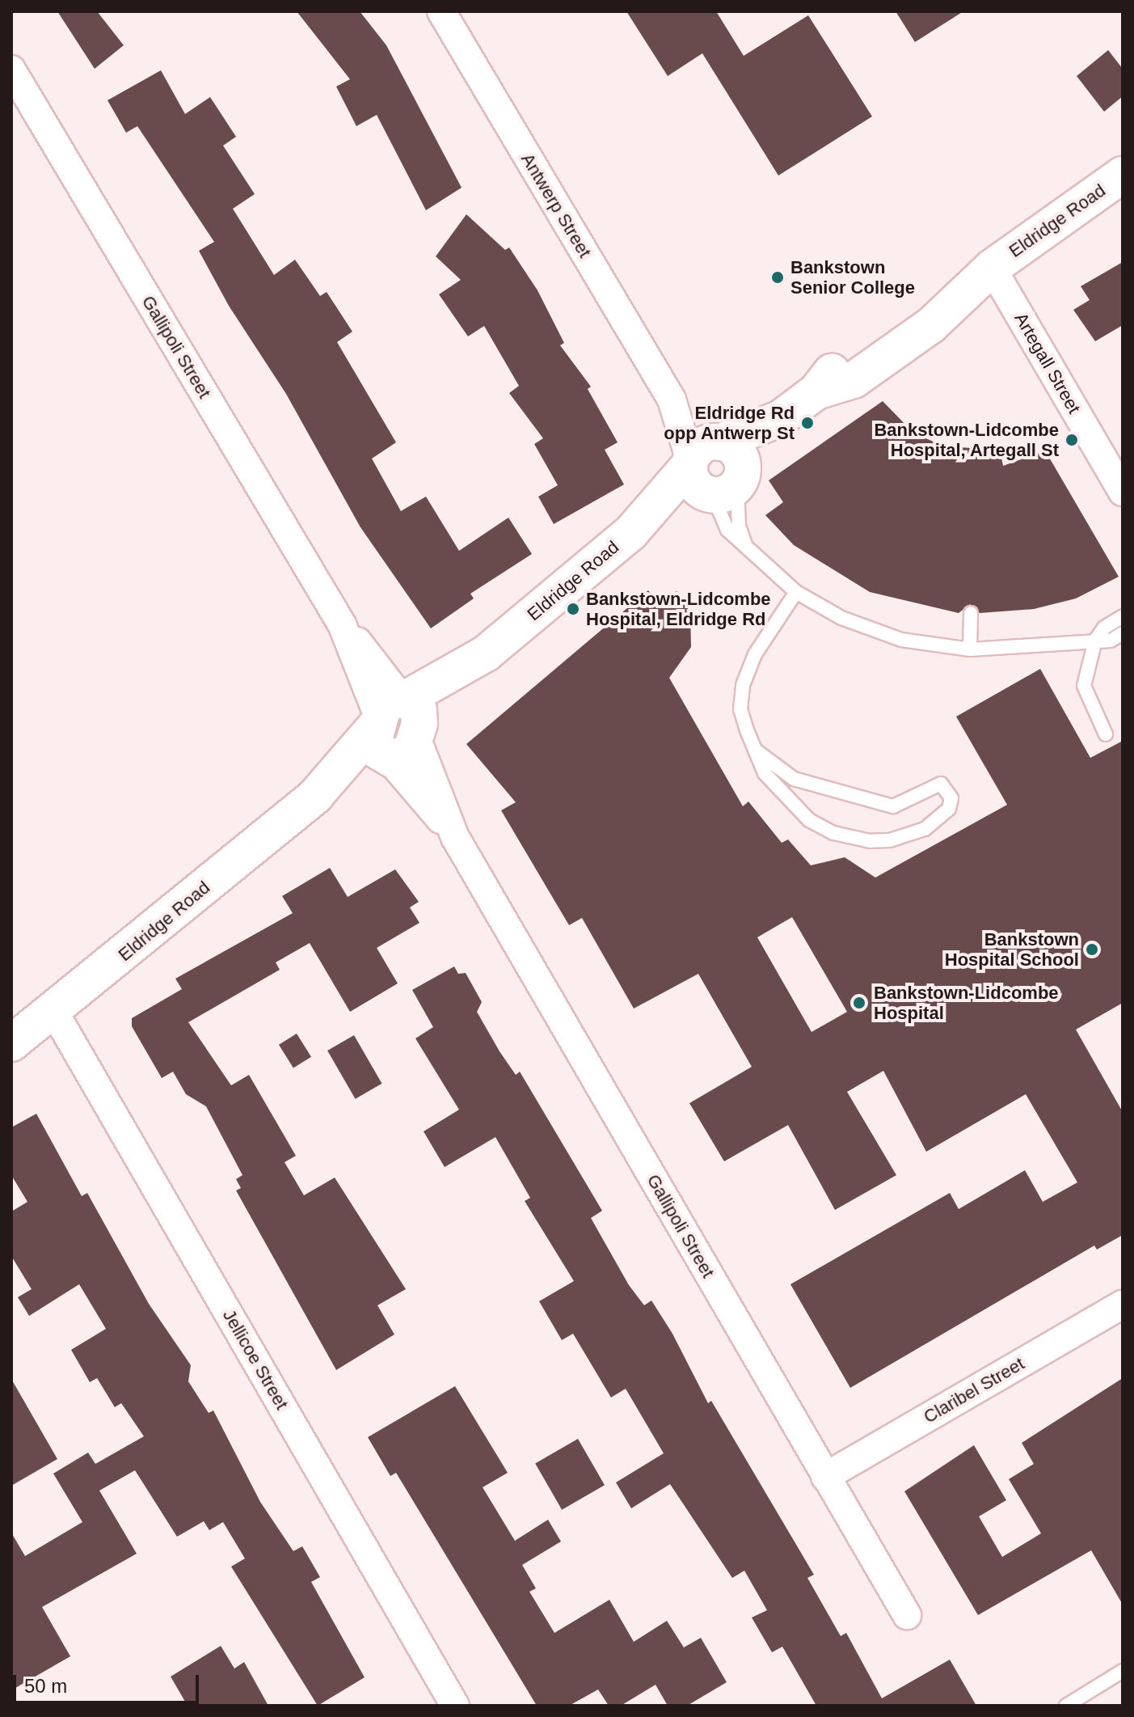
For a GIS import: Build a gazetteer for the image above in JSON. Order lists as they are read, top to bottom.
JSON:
{
  "streets": {
    "street": [
      "Antwerp Street",
      "Eldridge Road",
      "Gallipoli Street",
      "Artegall Street",
      "Jellicoe Street",
      "Claribel Street"
    ]
  },
  "crossings": [
    ["Antwerp Street", "Eldridge Road"],
    ["Eldridge Road", "Gallipoli Street"],
    ["Eldridge Road", "Artegall Street"],
    ["Eldridge Road", "Jellicoe Street"],
    ["Gallipoli Street", "Claribel Street"]
  ],
  "places": [
    "Bankstown Senior College",
    "Eldridge Rd opp Antwerp St",
    "Bankstown-Lidcombe Hospital, Artegall St",
    "Bankstown-Lidcombe Hospital, Eldridge Rd",
    "Bankstown Hospital School",
    "Bankstown-Lidcombe Hospital"
  ],
  "scale_bar": "50 m"
}
